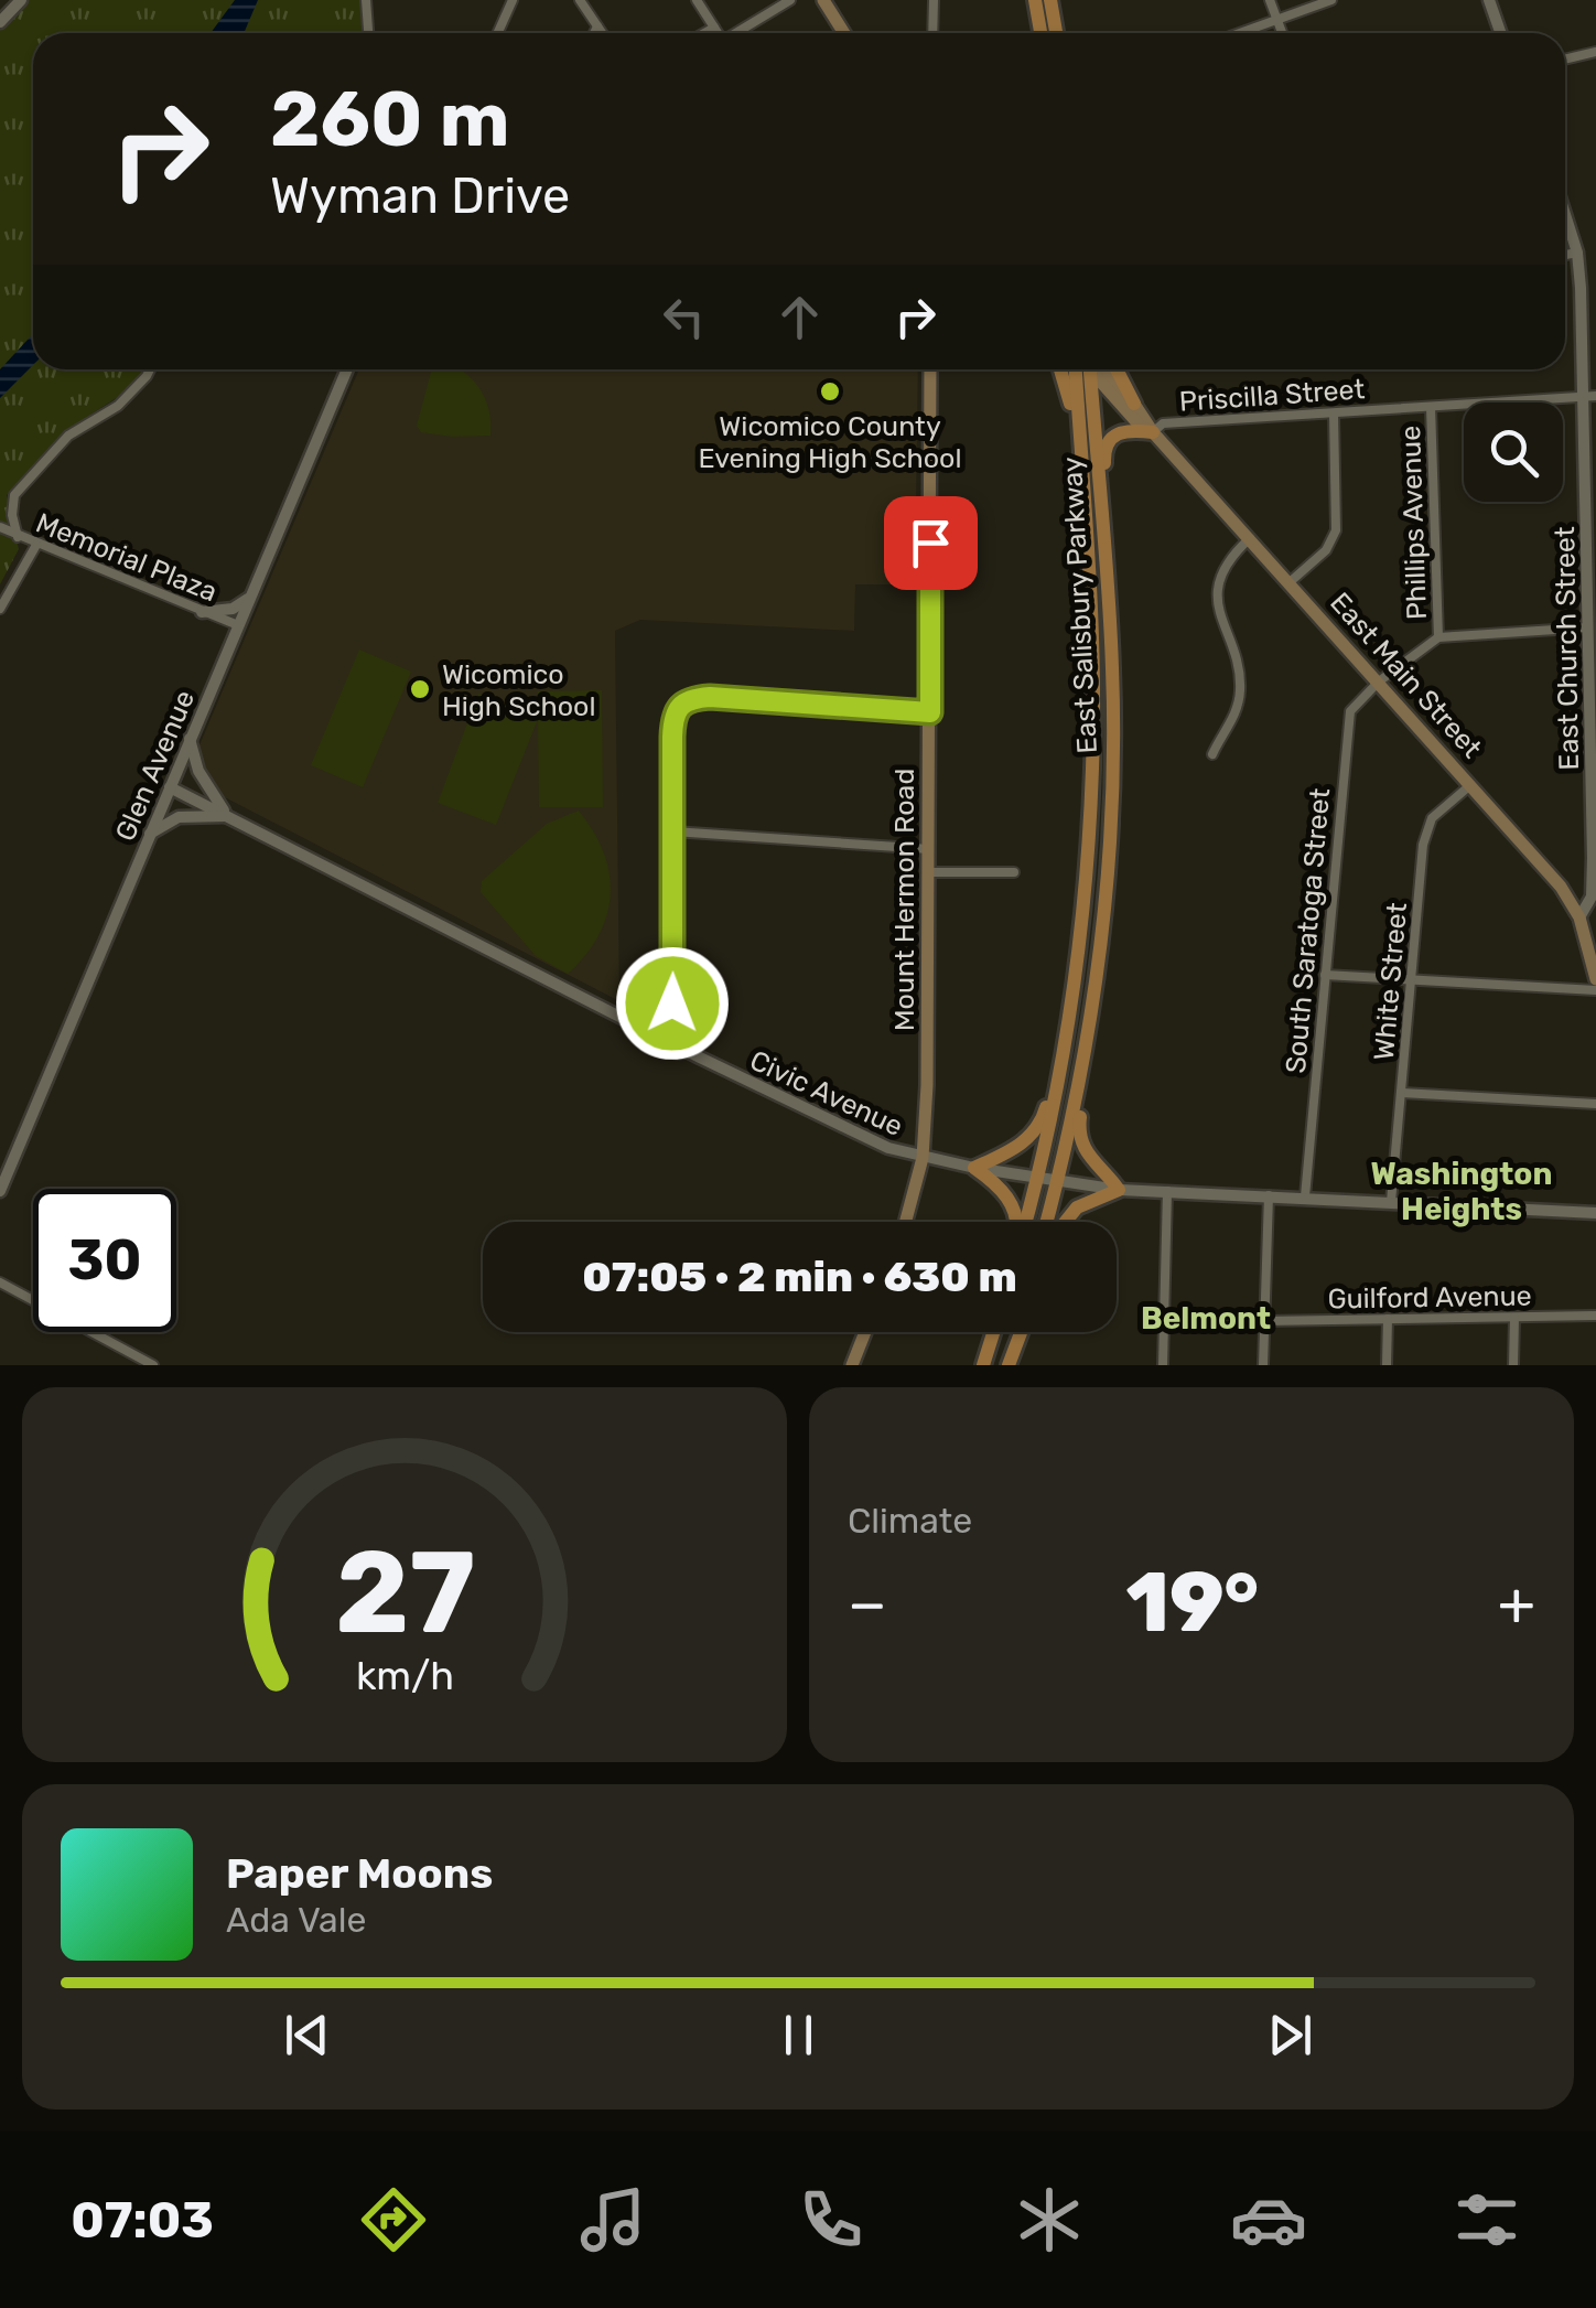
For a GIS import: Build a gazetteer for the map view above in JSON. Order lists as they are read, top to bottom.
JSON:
{
  "streets": {
    "main road": ["East Salisbury Parkway", "East Main Street", "Mount Hermon Road"],
    "street": [
      "Priscilla Street",
      "Phillips Avenue",
      "Memorial Plaza",
      "East Church Street",
      "Glen Avenue",
      "South Saratoga Street",
      "White Street",
      "Civic Avenue",
      "Guilford Avenue"
    ]
  },
  "crossings": [
    ["Priscilla Street", "Phillips Avenue"],
    ["Priscilla Street", "East Church Street"],
    ["Priscilla Street", "East Main Street"],
    ["Phillips Avenue", "South Saratoga Street"],
    ["Memorial Plaza", "Glen Avenue"],
    ["East Salisbury Parkway", "Civic Avenue"],
    ["East Church Street", "East Main Street"],
    ["East Main Street", "South Saratoga Street"],
    ["East Main Street", "White Street"],
    ["Glen Avenue", "Civic Avenue"],
    ["Mount Hermon Road", "Civic Avenue"],
    ["South Saratoga Street", "Civic Avenue"],
    ["White Street", "Civic Avenue"]
  ],
  "districts": ["Washington Heights", "Belmont"],
  "places": ["Wicomico County Evening High School", "Wicomico High School"],
  "page": {
    "turn": ["260 m", "Wyman Drive"],
    "limit": "30",
    "trip": "07:05 · 2 min · 630 m",
    "tile": "Climate",
    "heat": ["−", "19°", "+"],
    "song": ["Paper Moons", "Ada Vale"],
    "tabs": "07:03",
    "gauge": ["27", "km/h"]
  }
}
